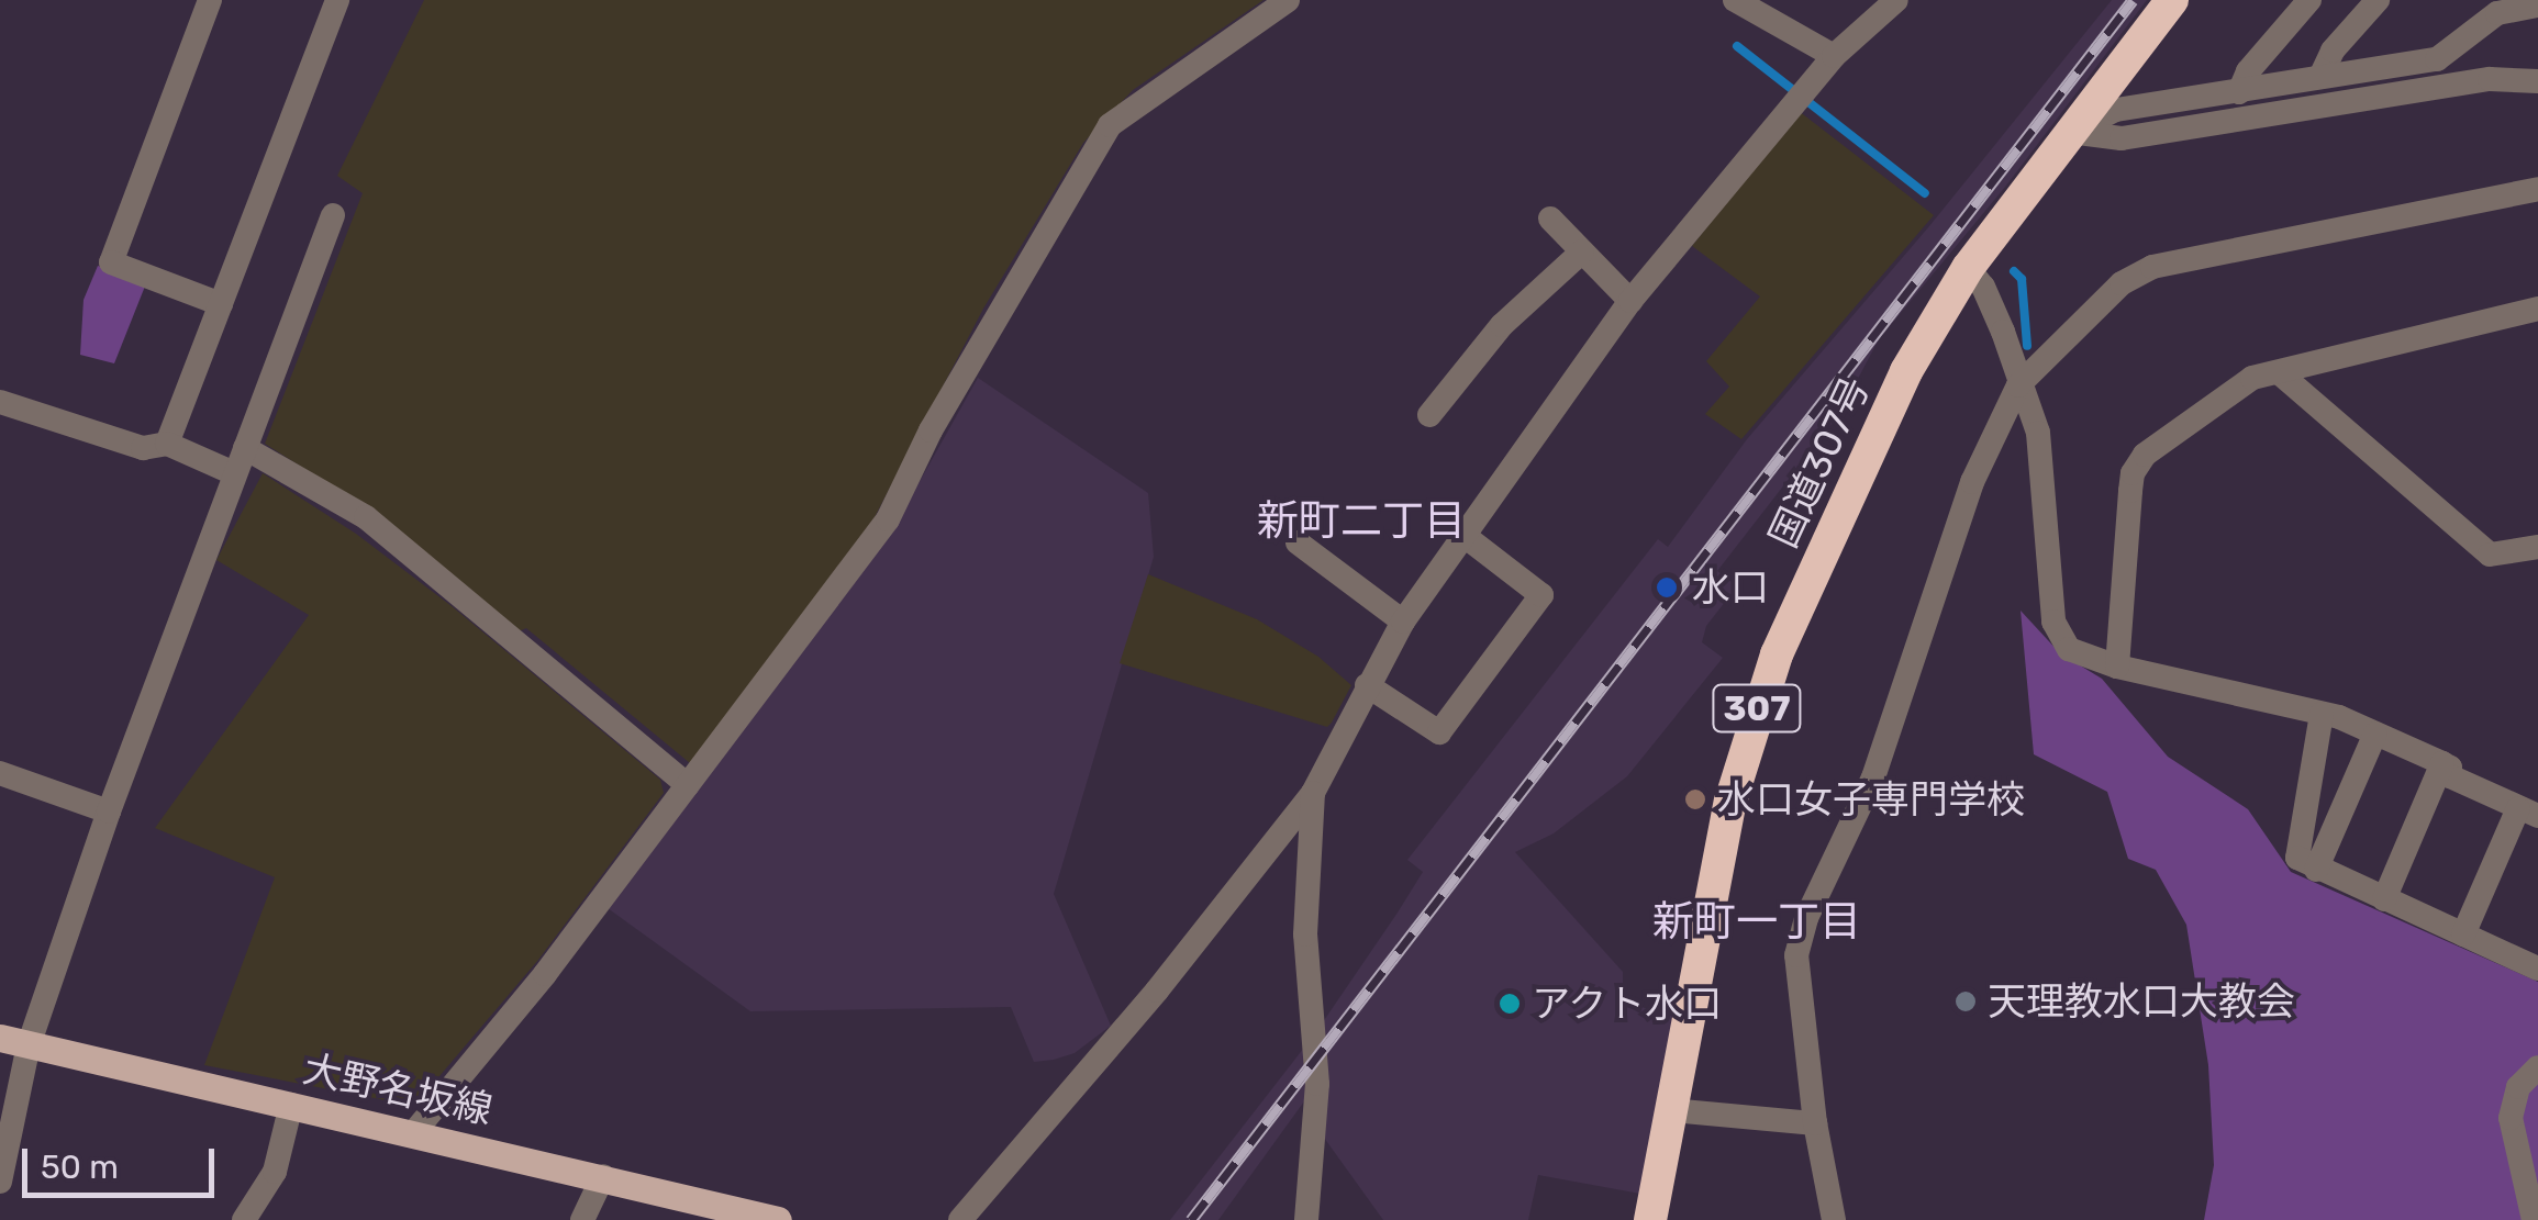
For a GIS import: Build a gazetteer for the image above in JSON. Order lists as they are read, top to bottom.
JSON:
{
  "streets": {
    "highway": ["国道307号", "307"],
    "main road": ["大野名坂線"]
  },
  "districts": ["新町二丁目", "新町一丁目"],
  "places": [
    "水口",
    "水口女子専門学校",
    "天理教水口大教会",
    "アクト水口"
  ],
  "scale_bar": "50 m"
}
